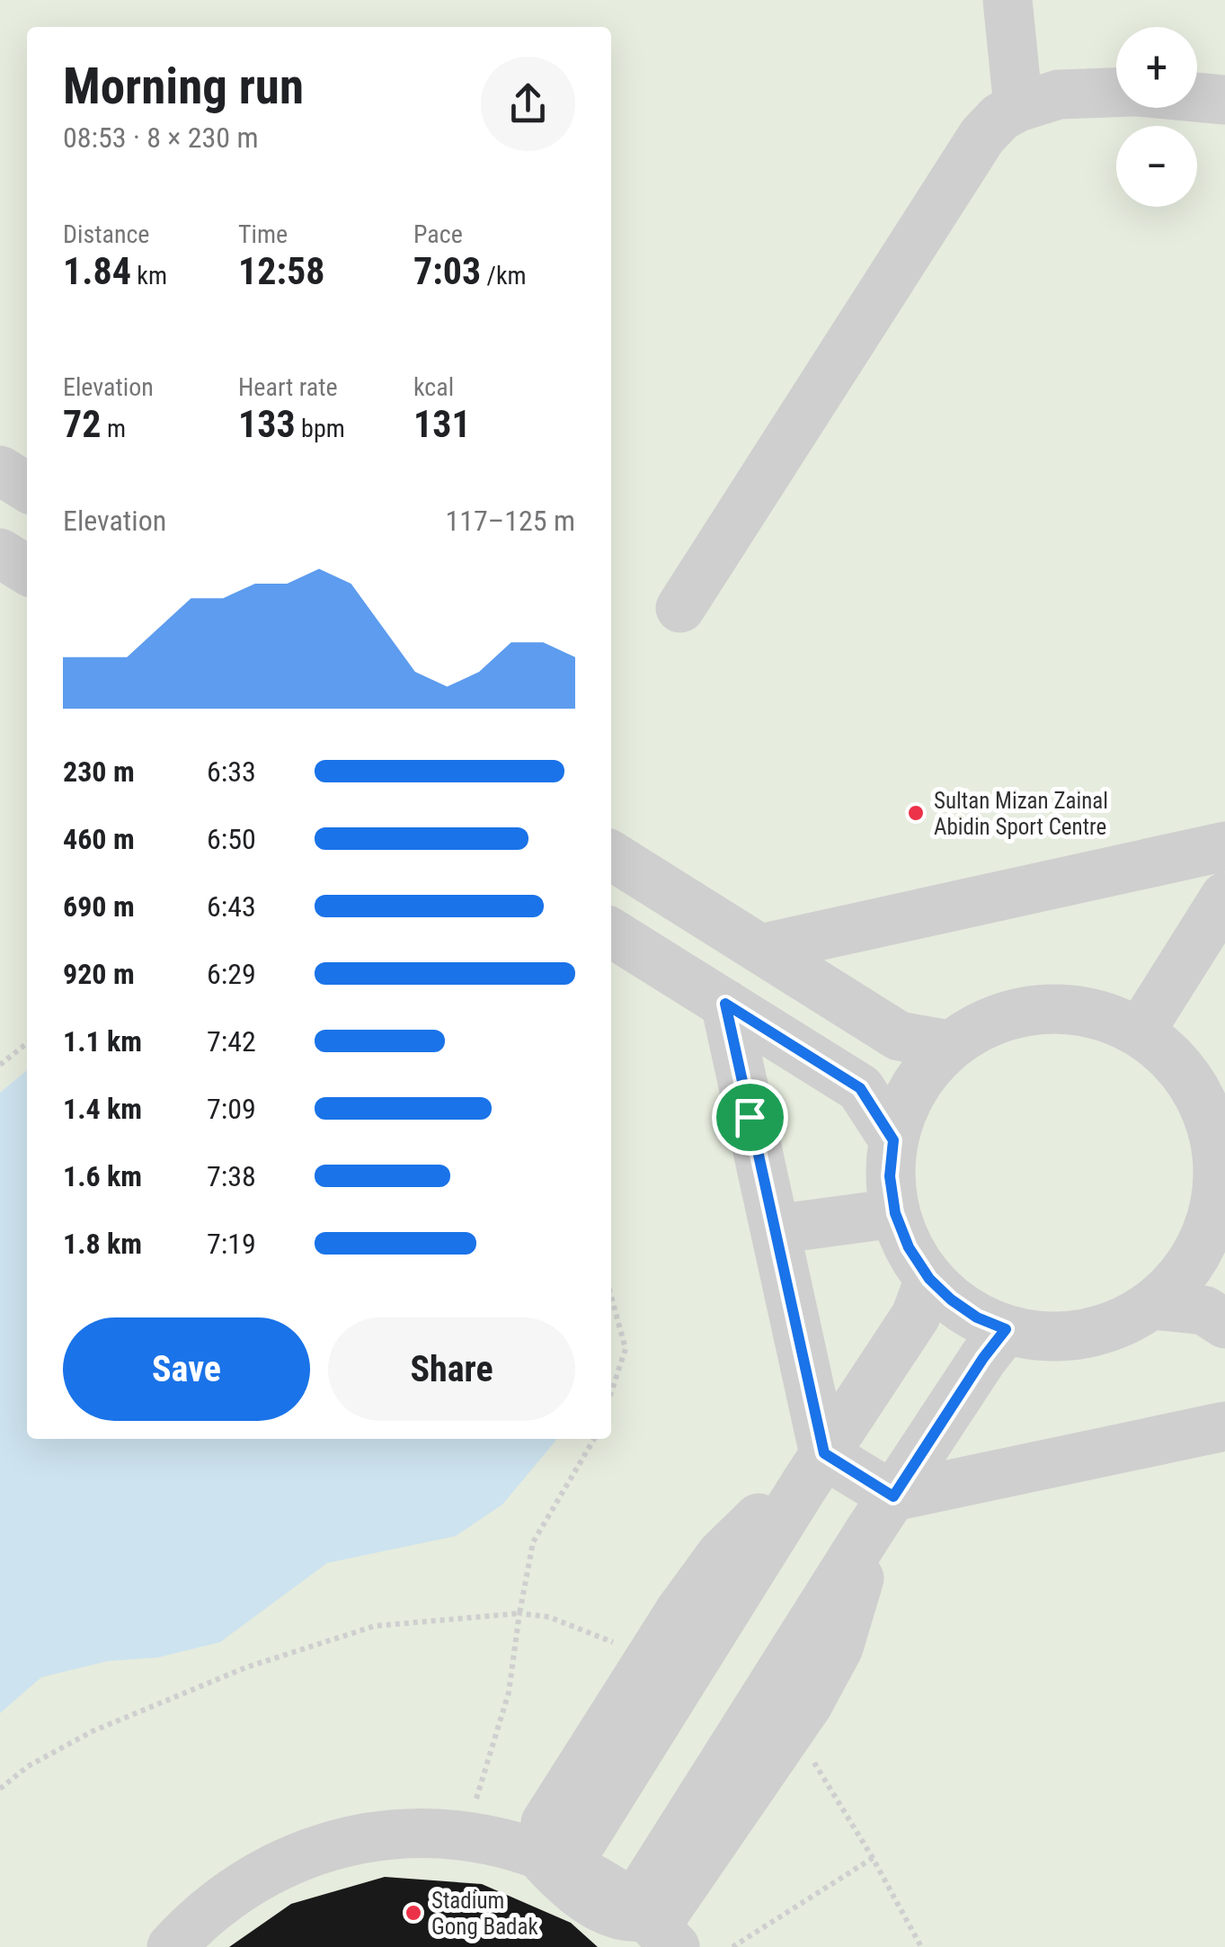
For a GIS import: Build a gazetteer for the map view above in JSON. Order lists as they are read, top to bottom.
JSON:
{
  "places": ["Sultan Mizan Zainal Abidin Sport Centre", "Stadium Gong Badak"],
  "page": {
    "map_buttons": ["+", "−"],
    "heading": ["Morning run", "08:53 · 8 × 230 m"],
    "stats": [
      ["Distance", "1.84 km"],
      ["Time", "12:58"],
      ["Pace", "7:03 /km"],
      ["Elevation", "72 m"],
      ["Heart rate", "133 bpm"],
      ["kcal", "131"]
    ],
    "chart": ["Elevation", "117–125 m"],
    "list": [
      {
        "name": "230 m",
        "note": "6:33"
      },
      {
        "name": "460 m",
        "note": "6:50"
      },
      {
        "name": "690 m",
        "note": "6:43"
      },
      {
        "name": "920 m",
        "note": "6:29"
      },
      {
        "name": "1.1 km",
        "note": "7:42"
      },
      {
        "name": "1.4 km",
        "note": "7:09"
      },
      {
        "name": "1.6 km",
        "note": "7:38"
      },
      {
        "name": "1.8 km",
        "note": "7:19"
      }
    ],
    "buttons": ["Save", "Share"]
  }
}
